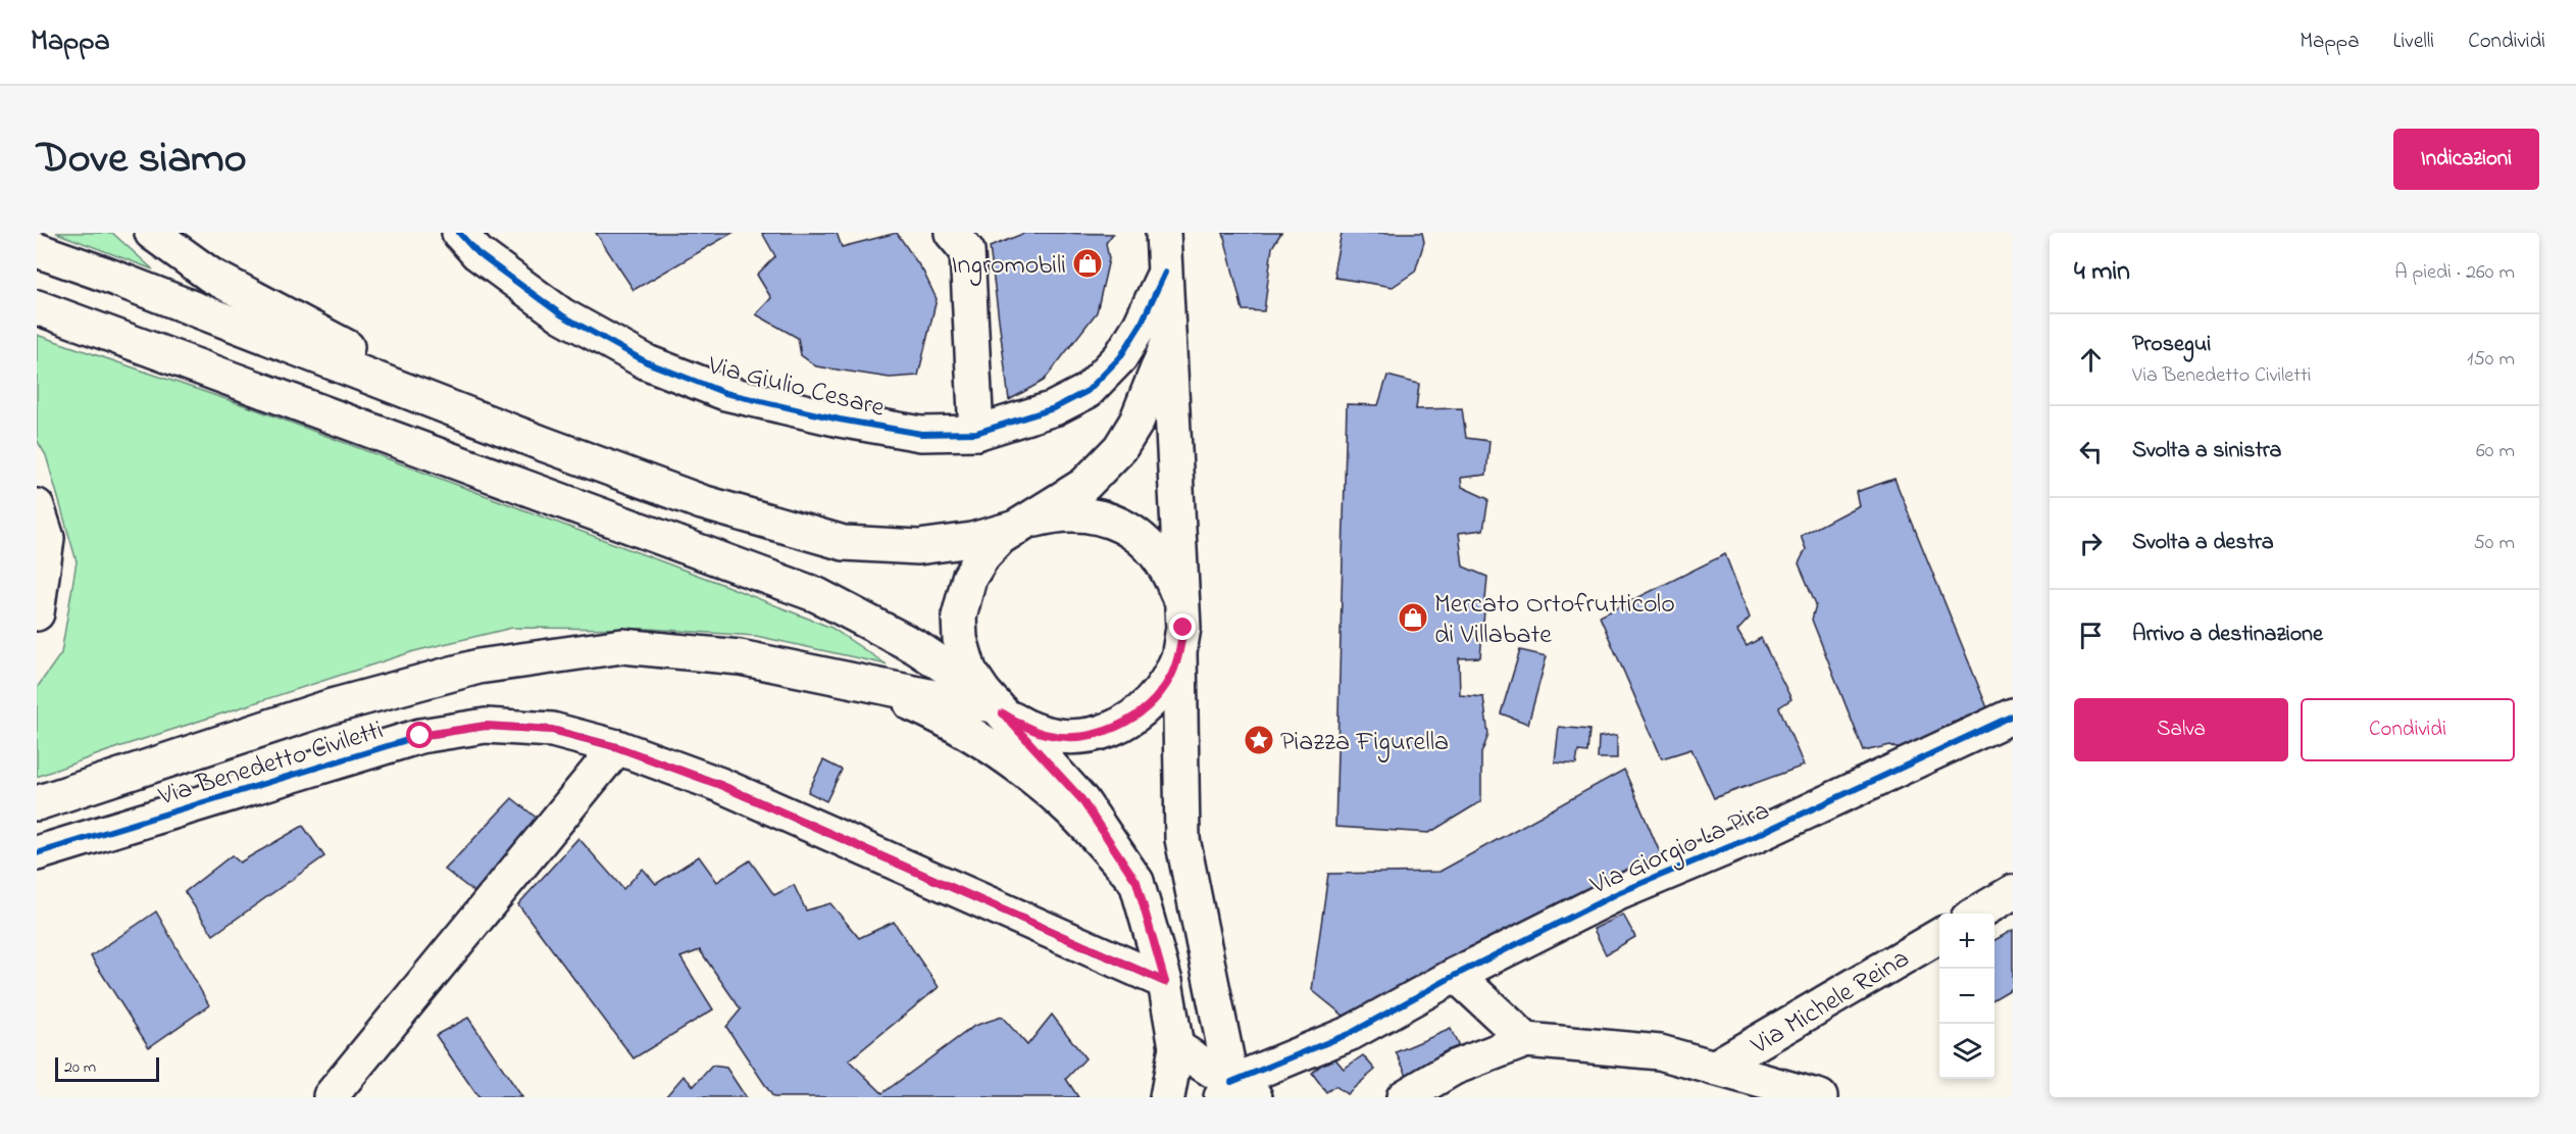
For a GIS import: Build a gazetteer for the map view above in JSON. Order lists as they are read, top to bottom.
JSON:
{
  "streets": {
    "main road": [
      "Via Giulio Cesare",
      "Via Benedetto Civiletti",
      "Via Giorgio La Pira",
      "Via Michele Reina"
    ]
  },
  "places": {
    "shop": ["Ingromobili", "Mercato Ortofrutticolo di Villabate"],
    "place": ["Piazza Figurella"]
  },
  "scale_bar": "20 m",
  "page": {
    "header": "Mappa",
    "nav": ["Mappa", "Livelli", "Condividi"],
    "title": "Dove siamo",
    "buttons": [
      "Indicazioni",
      ["Salva", "Condividi"]
    ],
    "heading": ["4 min", "A piedi · 260 m"],
    "list": [
      ["Prosegui", "Via Benedetto Civiletti", "150 m"],
      ["Svolta a sinistra", "60 m"],
      ["Svolta a destra", "50 m"],
      "Arrivo a destinazione"
    ],
    "map_buttons": ["+", "−"],
    "scale": "20 m"
  }
}
